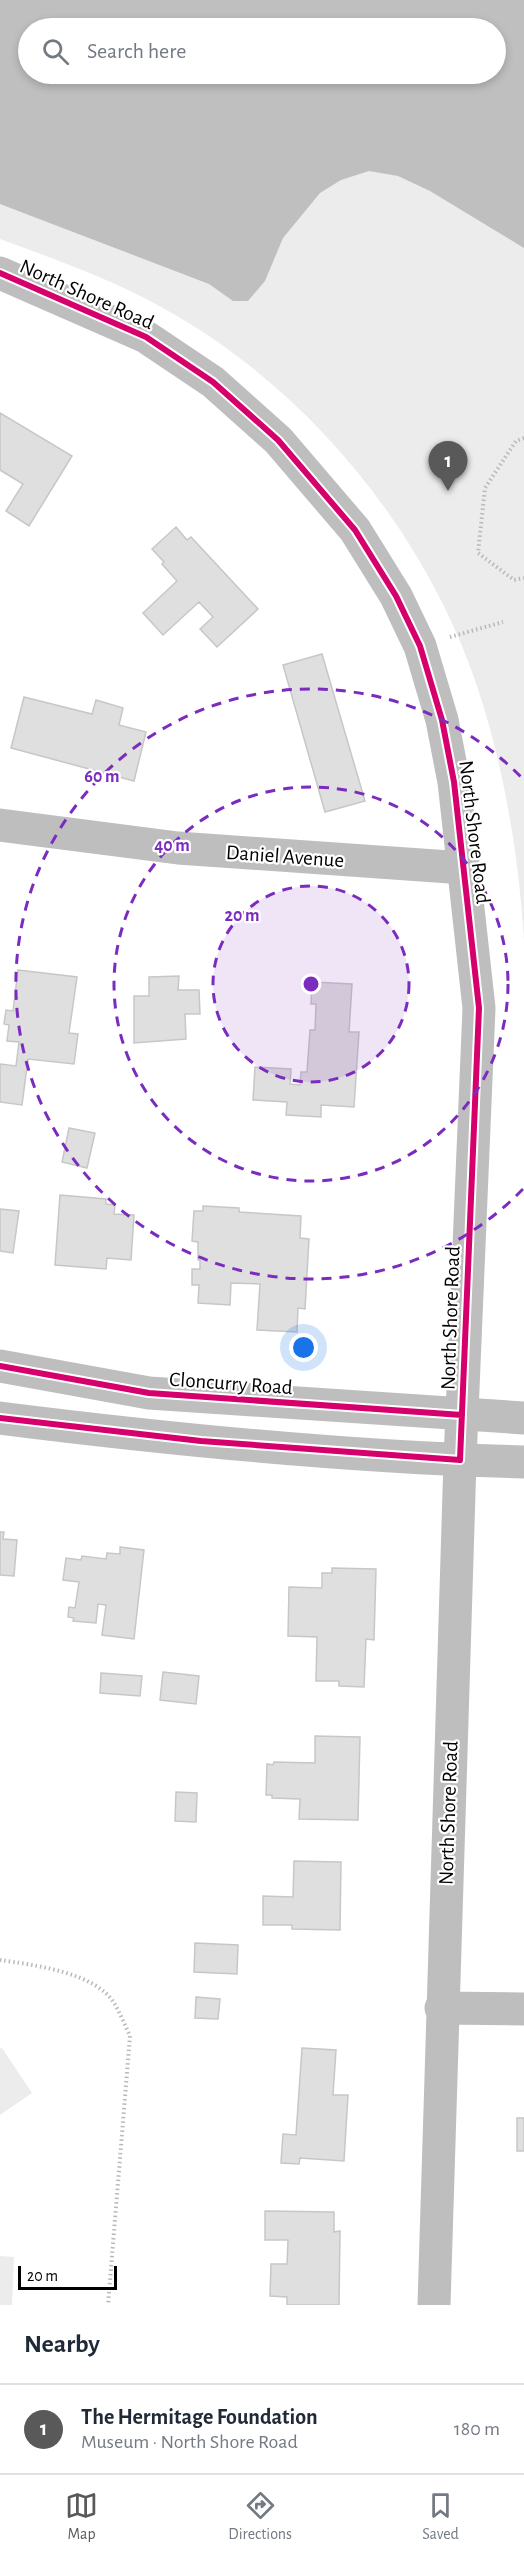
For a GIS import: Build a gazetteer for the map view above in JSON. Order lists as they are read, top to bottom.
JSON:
{
  "streets": {
    "street": ["North Shore Road", "Daniel Avenue", "Cloncurry Road"]
  },
  "crossings": [
    ["North Shore Road", "Daniel Avenue"],
    ["North Shore Road", "Cloncurry Road"]
  ],
  "scale_bar": "20 m",
  "page": {
    "search": "Search here",
    "pins": "1",
    "scale": "20 m",
    "heading": "Nearby",
    "list": [
      {
        "mark": "1",
        "name": "The Hermitage Foundation",
        "note": "Museum · North Shore Road",
        "value": "180 m"
      }
    ],
    "nav": ["Map", "Directions", "Saved"]
  },
  "rings": ["60 m", "40 m", "20 m"]
}
